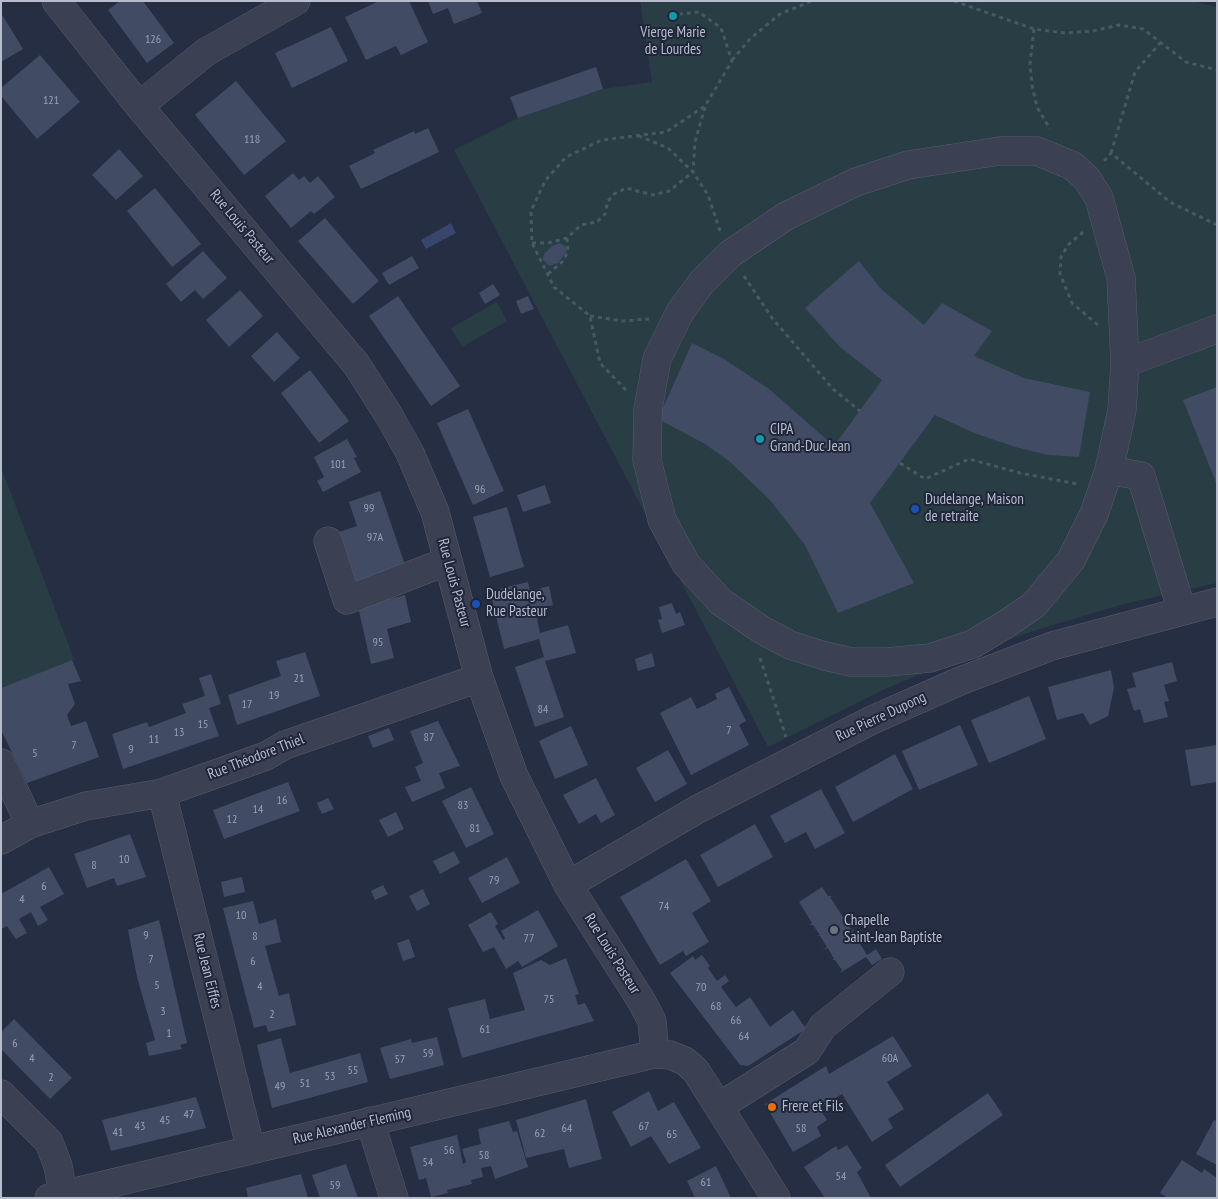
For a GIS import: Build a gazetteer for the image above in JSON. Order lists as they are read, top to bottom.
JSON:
{
  "streets": {
    "street": [
      "Rue Louis Pasteur",
      "Rue Pierre Dupong",
      "Rue Théodore Thiel",
      "Rue Jean Eiffes",
      "Rue Alexander Fleming"
    ]
  },
  "crossings": [
    ["Rue Louis Pasteur", "Rue Pierre Dupong"],
    ["Rue Louis Pasteur", "Rue Théodore Thiel"],
    ["Rue Louis Pasteur", "Rue Alexander Fleming"],
    ["Rue Théodore Thiel", "Rue Jean Eiffes"],
    ["Rue Jean Eiffes", "Rue Alexander Fleming"]
  ],
  "places": [
    "Vierge Marie de Lourdes",
    "CIPA Grand-Duc Jean",
    "Dudelange, Maison de retraite",
    "Dudelange, Rue Pasteur",
    "Chapelle Saint-Jean Baptiste",
    "Frere et Fils"
  ],
  "house_numbers": [
    "126",
    "121",
    "118",
    "101",
    "96",
    "99",
    "97A",
    "95",
    "21",
    "19",
    "17",
    "84",
    "15",
    "7",
    "13",
    "87",
    "11",
    "7",
    "9",
    "5",
    "16",
    "83",
    "14",
    "12",
    "81",
    "10",
    "8",
    "79",
    "6",
    "4",
    "74",
    "10",
    "9",
    "8",
    "77",
    "7",
    "6",
    "5",
    "4",
    "70",
    "75",
    "68",
    "3",
    "2",
    "66",
    "61",
    "1",
    "64",
    "6",
    "59",
    "4",
    "60A",
    "57",
    "55",
    "53",
    "2",
    "51",
    "49",
    "47",
    "45",
    "43",
    "67",
    "64",
    "58",
    "41",
    "62",
    "65",
    "56",
    "58",
    "54",
    "54",
    "61",
    "59"
  ]
}
